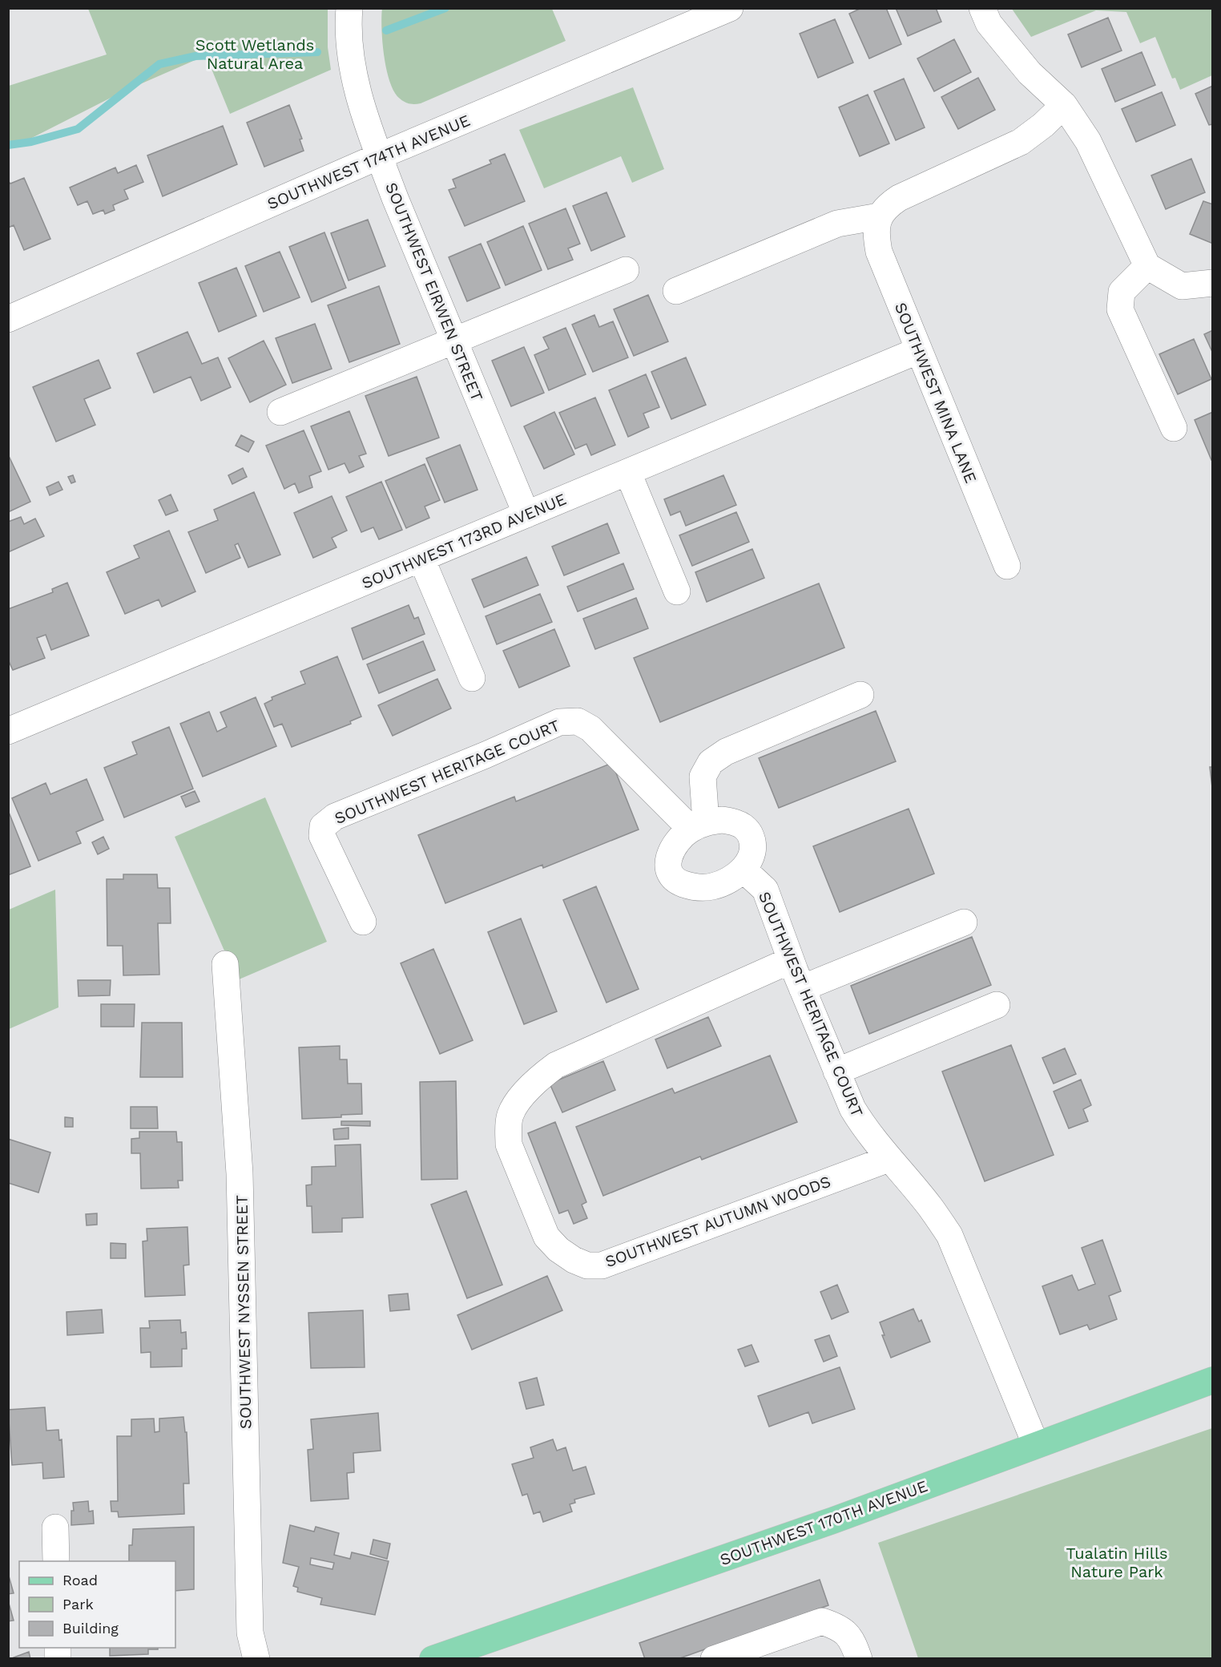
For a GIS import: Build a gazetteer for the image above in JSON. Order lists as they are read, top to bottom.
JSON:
{
  "streets": {
    "main road": ["SOUTHWEST 170TH AVENUE"],
    "street": [
      "SOUTHWEST 174TH AVENUE",
      "SOUTHWEST EIRWEN STREET",
      "SOUTHWEST MINA LANE",
      "SOUTHWEST 173RD AVENUE",
      "SOUTHWEST HERITAGE COURT",
      "SOUTHWEST AUTUMN WOODS",
      "SOUTHWEST NYSSEN STREET"
    ]
  },
  "crossings": [
    ["SOUTHWEST 174TH AVENUE", "SOUTHWEST EIRWEN STREET"],
    ["SOUTHWEST EIRWEN STREET", "SOUTHWEST 173RD AVENUE"],
    ["SOUTHWEST MINA LANE", "SOUTHWEST 173RD AVENUE"],
    ["SOUTHWEST HERITAGE COURT", "SOUTHWEST AUTUMN WOODS"],
    ["SOUTHWEST HERITAGE COURT", "SOUTHWEST 170TH AVENUE"]
  ],
  "parks": ["Scott Wetlands Natural Area", "Tualatin Hills Nature Park"],
  "legend": ["Road", "Park", "Building"]
}
